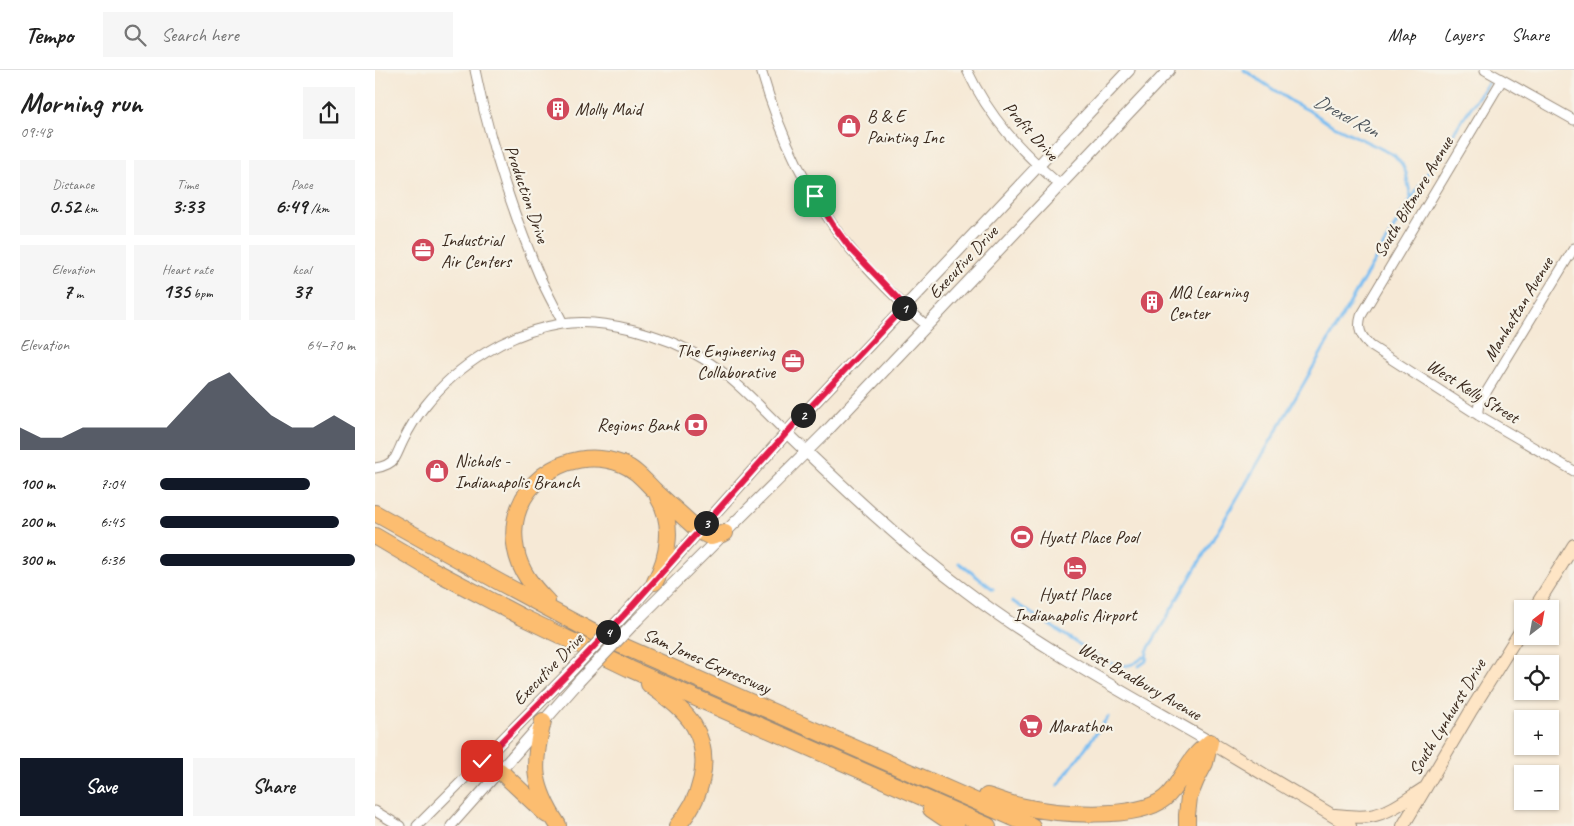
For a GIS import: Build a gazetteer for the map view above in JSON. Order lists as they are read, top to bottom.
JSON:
{
  "streets": {
    "highway": ["Sam Jones Expressway"],
    "main road": ["West Bradbury Avenue", "South Lynhurst Drive"],
    "street": [
      "Profit Drive",
      "Production Drive",
      "South Biltmore Avenue",
      "Executive Drive",
      "Manhattan Avenue",
      "West Kelly Street"
    ]
  },
  "crossings": [
    ["Profit Drive", "Executive Drive"],
    ["South Biltmore Avenue", "West Kelly Street"],
    ["Executive Drive", "West Bradbury Avenue"],
    ["Manhattan Avenue", "West Kelly Street"]
  ],
  "water": ["Drexel Run"],
  "places": {
    "building": ["Molly Maid", "MQ Learning Center"],
    "shop": ["B & E Painting Inc", "Nichols - Indianapolis Branch"],
    "office": ["Industrial Air Centers", "The Engineering Collaborative"],
    "bank": ["Regions Bank"],
    "sports": ["Hyatt Place Pool"],
    "hotel": ["Hyatt Place Indianapolis Airport"],
    "supermarket": ["Marathon"]
  },
  "north": "top right",
  "page": {
    "header": "Tempo",
    "search": "Search here",
    "nav": ["Map", "Layers", "Share"],
    "heading": ["Morning run", "09:48"],
    "stats": [
      ["Distance", "0.52 km"],
      ["Time", "3:33"],
      ["Pace", "6:49 /km"],
      ["Elevation", "7 m"],
      ["Heart rate", "135 bpm"],
      ["kcal", "37"]
    ],
    "pins": [
      "1",
      "2",
      "3",
      "4"
    ],
    "chart": ["Elevation", "64–70 m"],
    "list": [
      {
        "name": "100 m",
        "note": "7:04"
      },
      {
        "name": "200 m",
        "note": "6:45"
      },
      {
        "name": "300 m",
        "note": "6:36"
      }
    ],
    "map_buttons": ["+", "−"],
    "buttons": ["Save", "Share"]
  }
}
